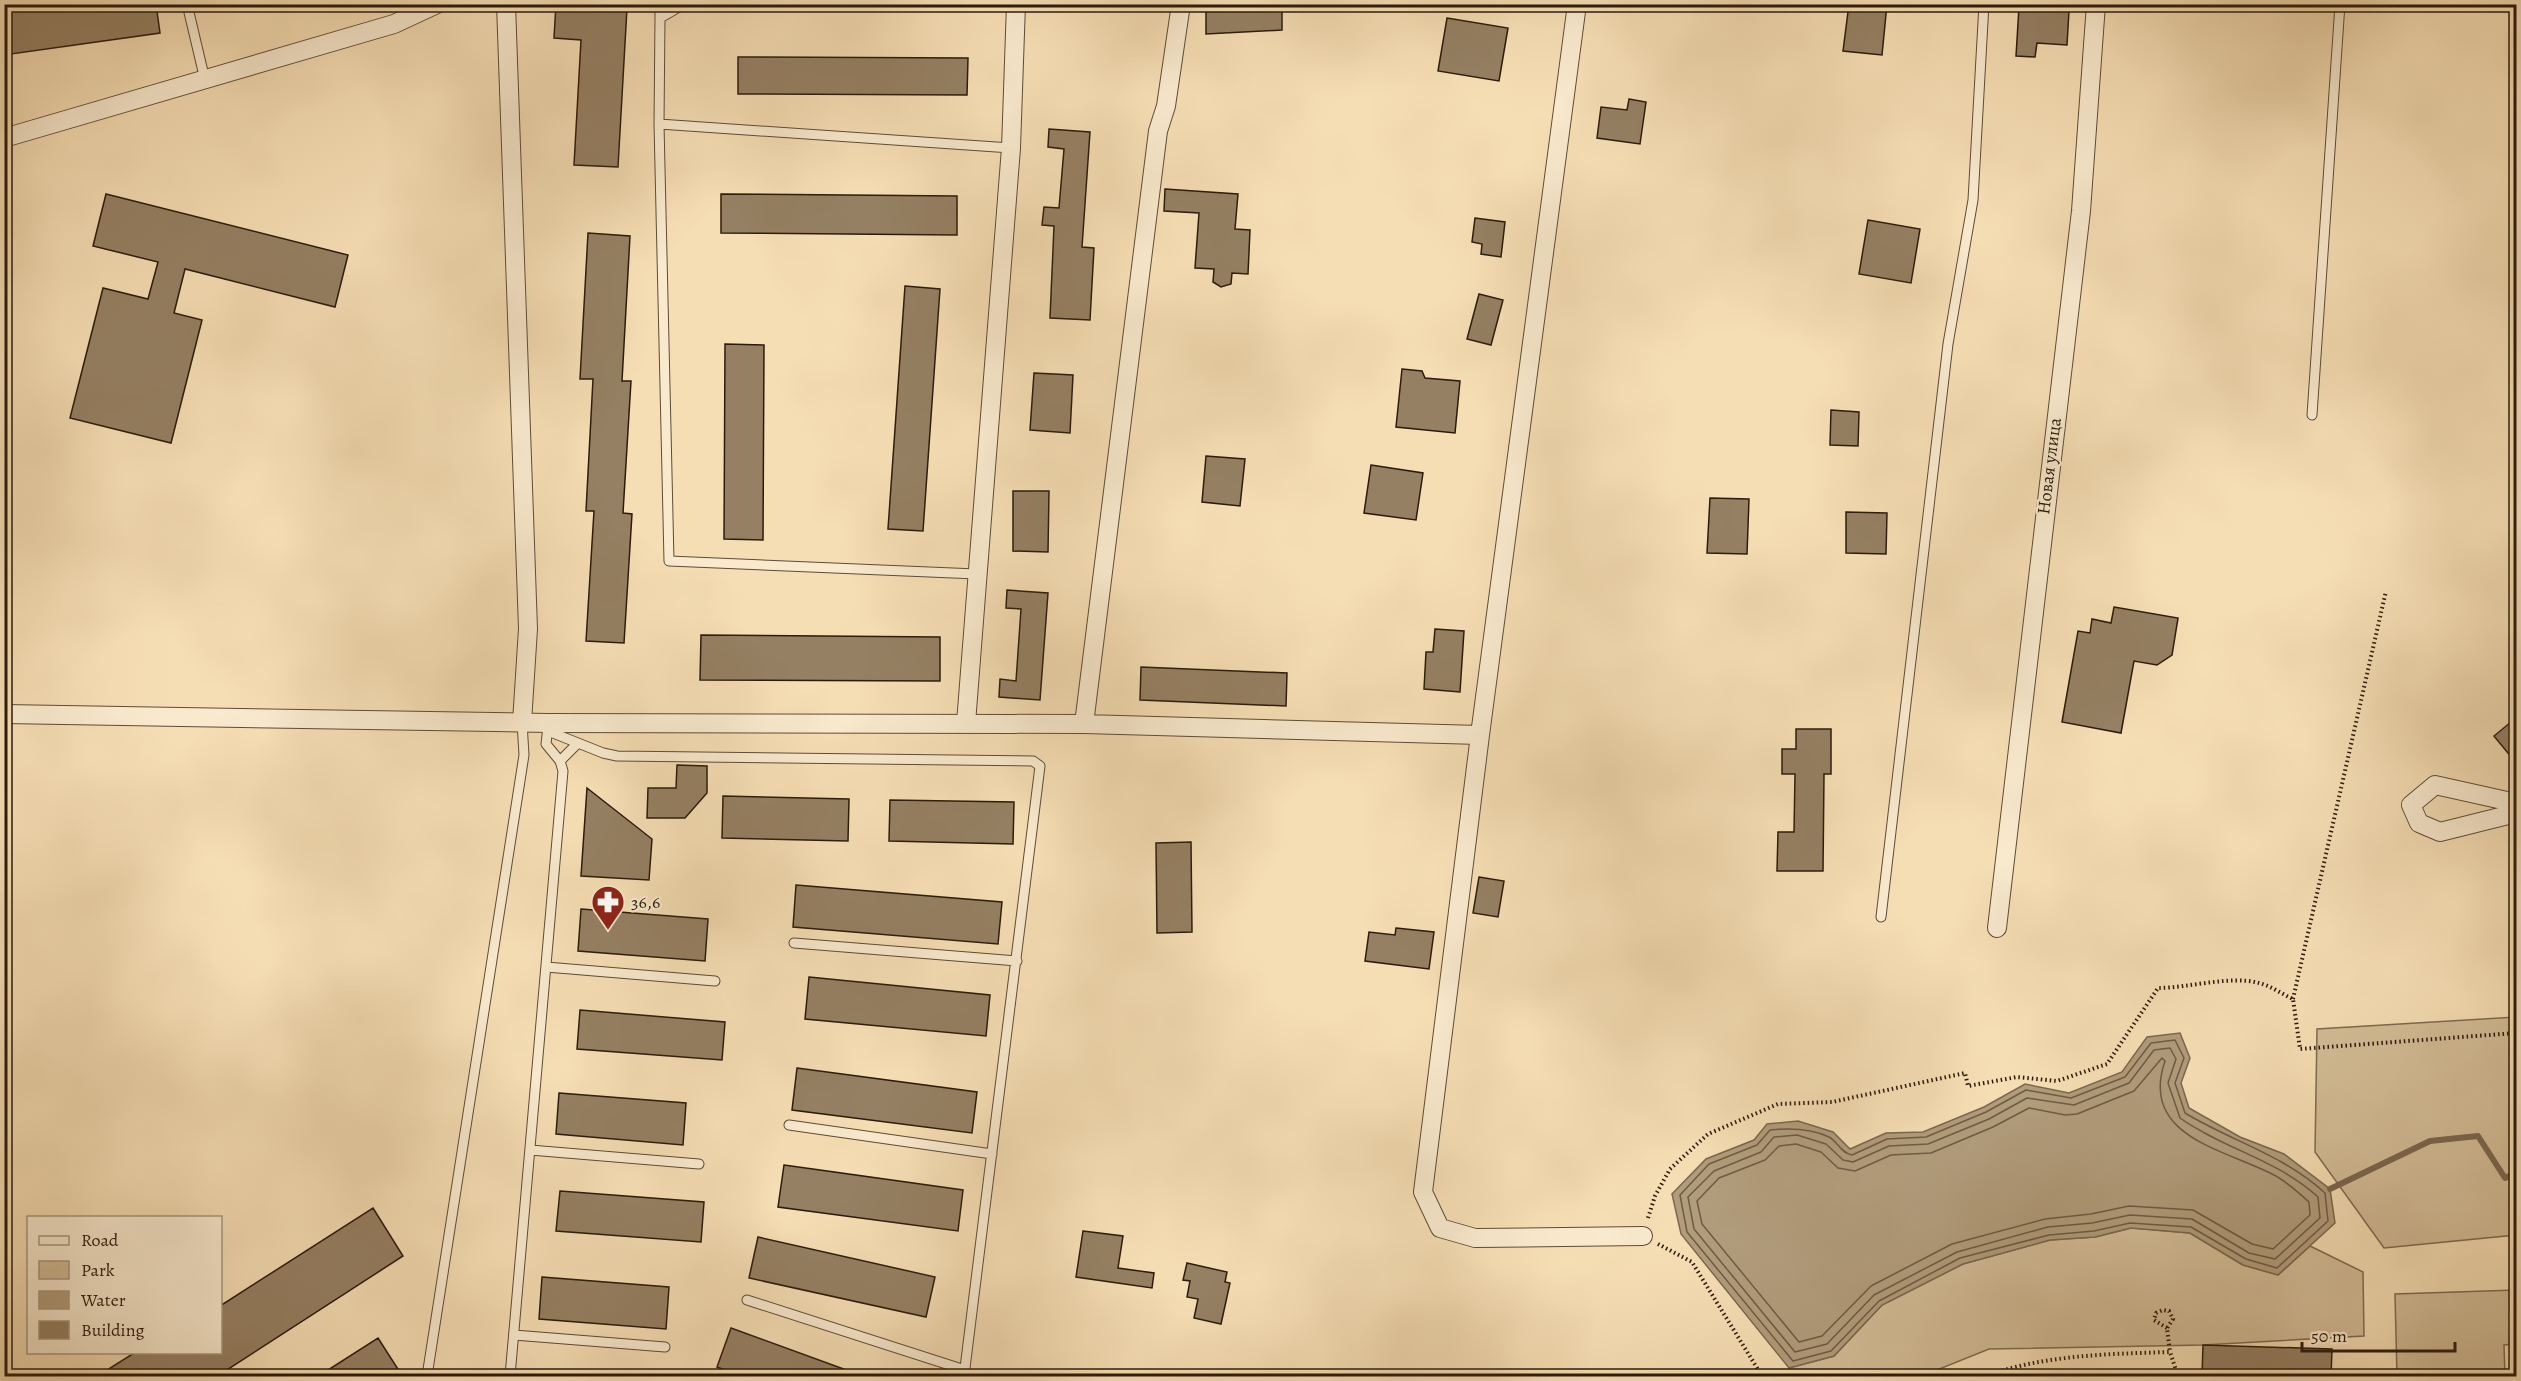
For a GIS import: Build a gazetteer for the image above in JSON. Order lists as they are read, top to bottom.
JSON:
{
  "streets": {
    "street": ["Новая улица"]
  },
  "places": {
    "pharmacy": ["36,6"]
  },
  "legend": [
    "Road",
    "Park",
    "Water",
    "Building"
  ],
  "scale_bar": "50 m"
}
